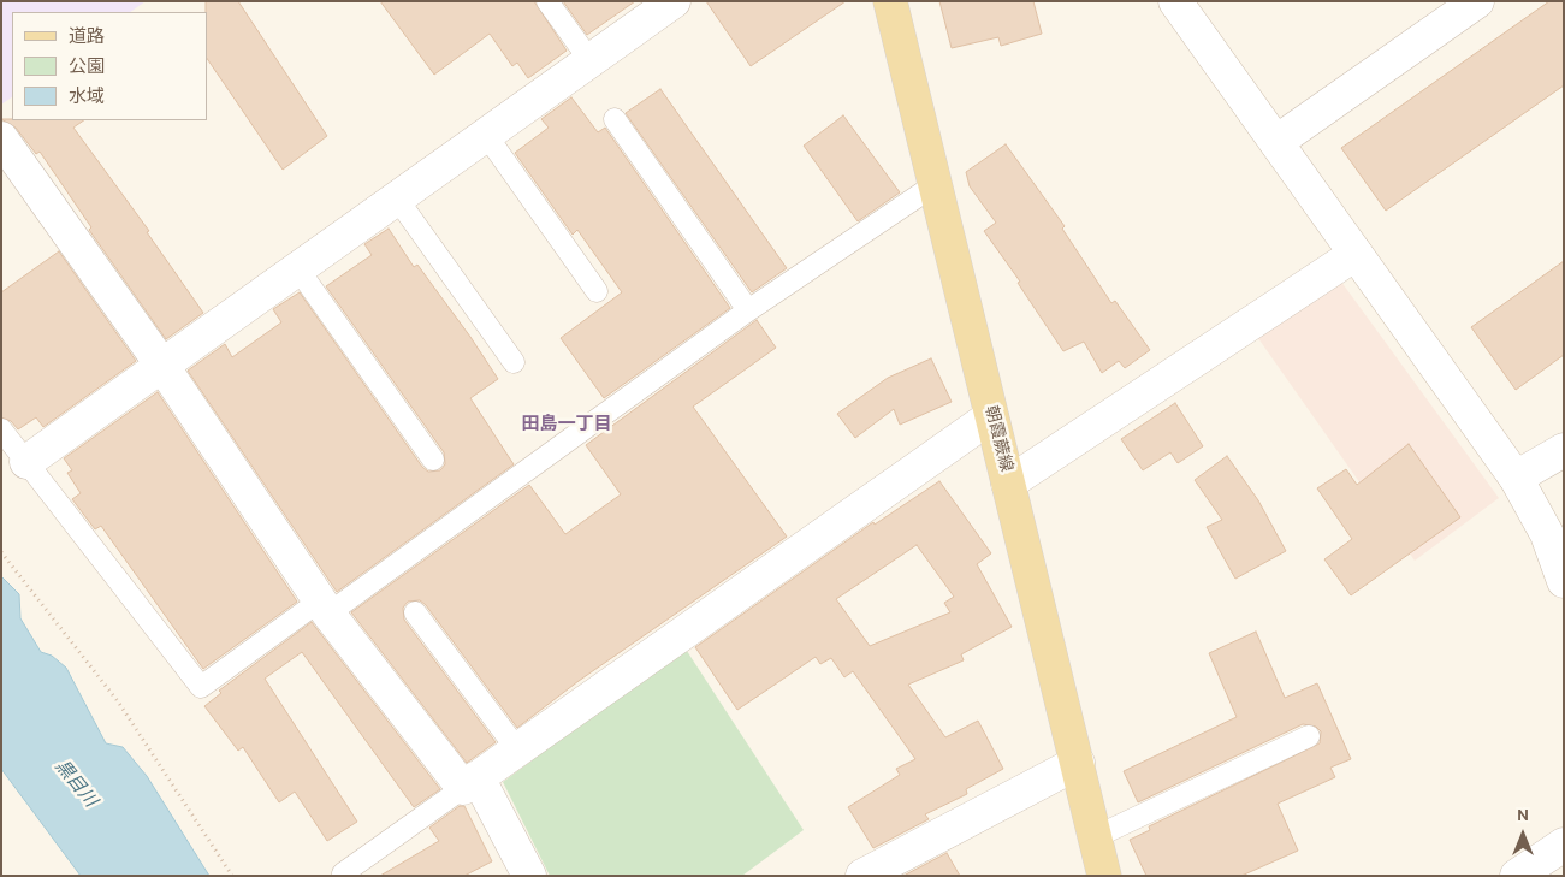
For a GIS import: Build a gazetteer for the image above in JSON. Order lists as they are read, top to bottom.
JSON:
{
  "streets": {
    "main road": ["朝霞蕨線"]
  },
  "districts": ["田島一丁目"],
  "water": ["黒目川"],
  "legend": ["道路", "公園", "水域"],
  "north": "top"
}
